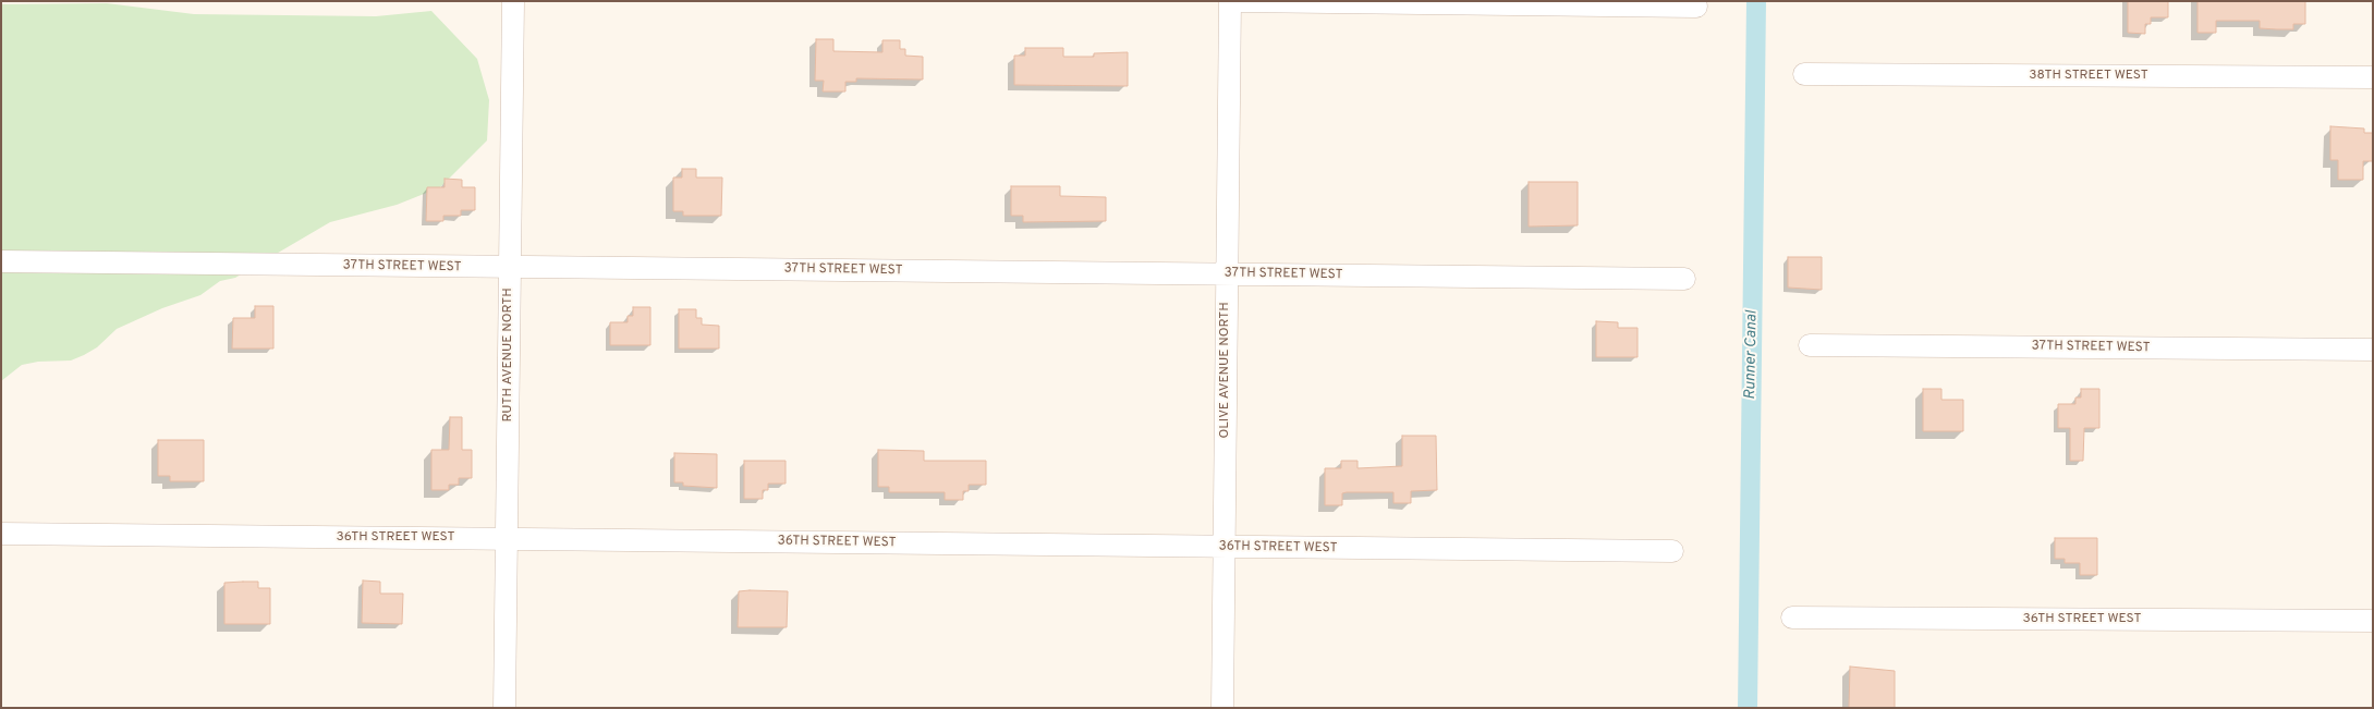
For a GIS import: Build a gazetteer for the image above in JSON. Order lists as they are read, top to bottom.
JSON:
{
  "streets": {
    "street": [
      "38TH STREET WEST",
      "37TH STREET WEST",
      "RUTH AVENUE NORTH",
      "OLIVE AVENUE NORTH",
      "36TH STREET WEST"
    ]
  },
  "crossings": [
    ["37TH STREET WEST", "RUTH AVENUE NORTH"],
    ["37TH STREET WEST", "OLIVE AVENUE NORTH"],
    ["RUTH AVENUE NORTH", "36TH STREET WEST"],
    ["OLIVE AVENUE NORTH", "36TH STREET WEST"]
  ],
  "water": ["Runner Canal"]
}
